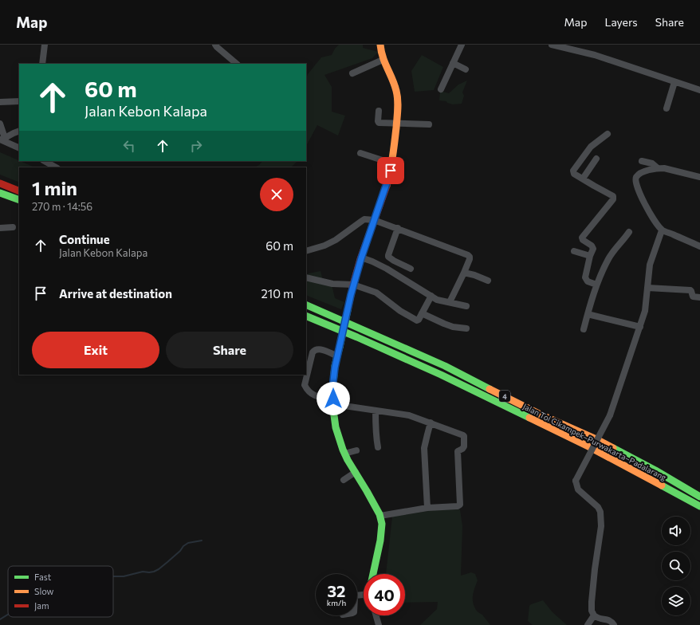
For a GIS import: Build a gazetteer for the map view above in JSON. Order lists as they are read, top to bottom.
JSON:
{
  "streets": {
    "main road": ["4", "Jalan Tol Cikampek–Purwakarta–Padalarang"]
  },
  "legend": ["Fast", "Slow", "Jam"],
  "page": {
    "header": "Map",
    "nav": ["Map", "Layers", "Share"],
    "turn": ["60 m", "Jalan Kebon Kalapa"],
    "heading": ["1 min", "270 m · 14:56"],
    "list": [
      {
        "name": "Continue",
        "note": "Jalan Kebon Kalapa",
        "value": "60 m"
      },
      {
        "name": "Arrive at destination",
        "value": "210 m"
      }
    ],
    "buttons": ["Exit", "Share"],
    "speed": "32 km/h",
    "limit": "40"
  }
}
